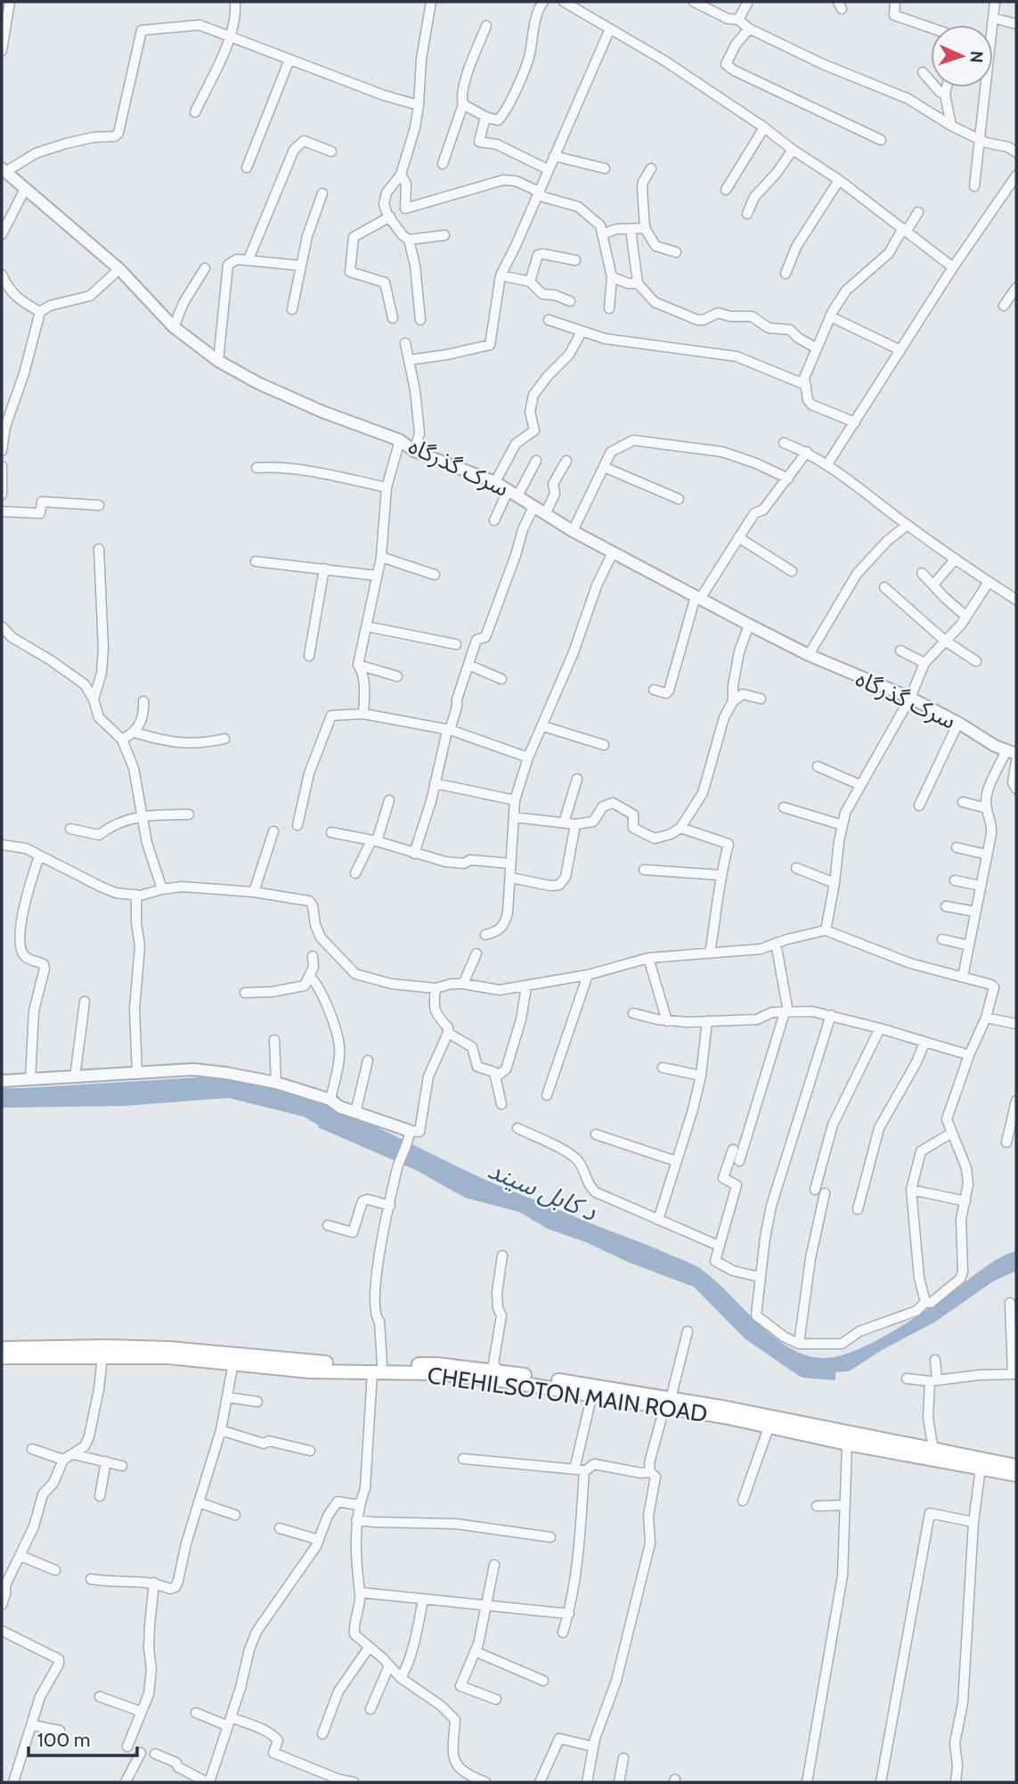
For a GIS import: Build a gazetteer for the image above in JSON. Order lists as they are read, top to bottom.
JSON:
{
  "streets": {
    "main road": ["CHEHILSOTON MAIN ROAD"],
    "street": ["سرک گذرگاه"]
  },
  "water": ["د کابل سيند"],
  "scale_bar": "100 m",
  "north": "right"
}
